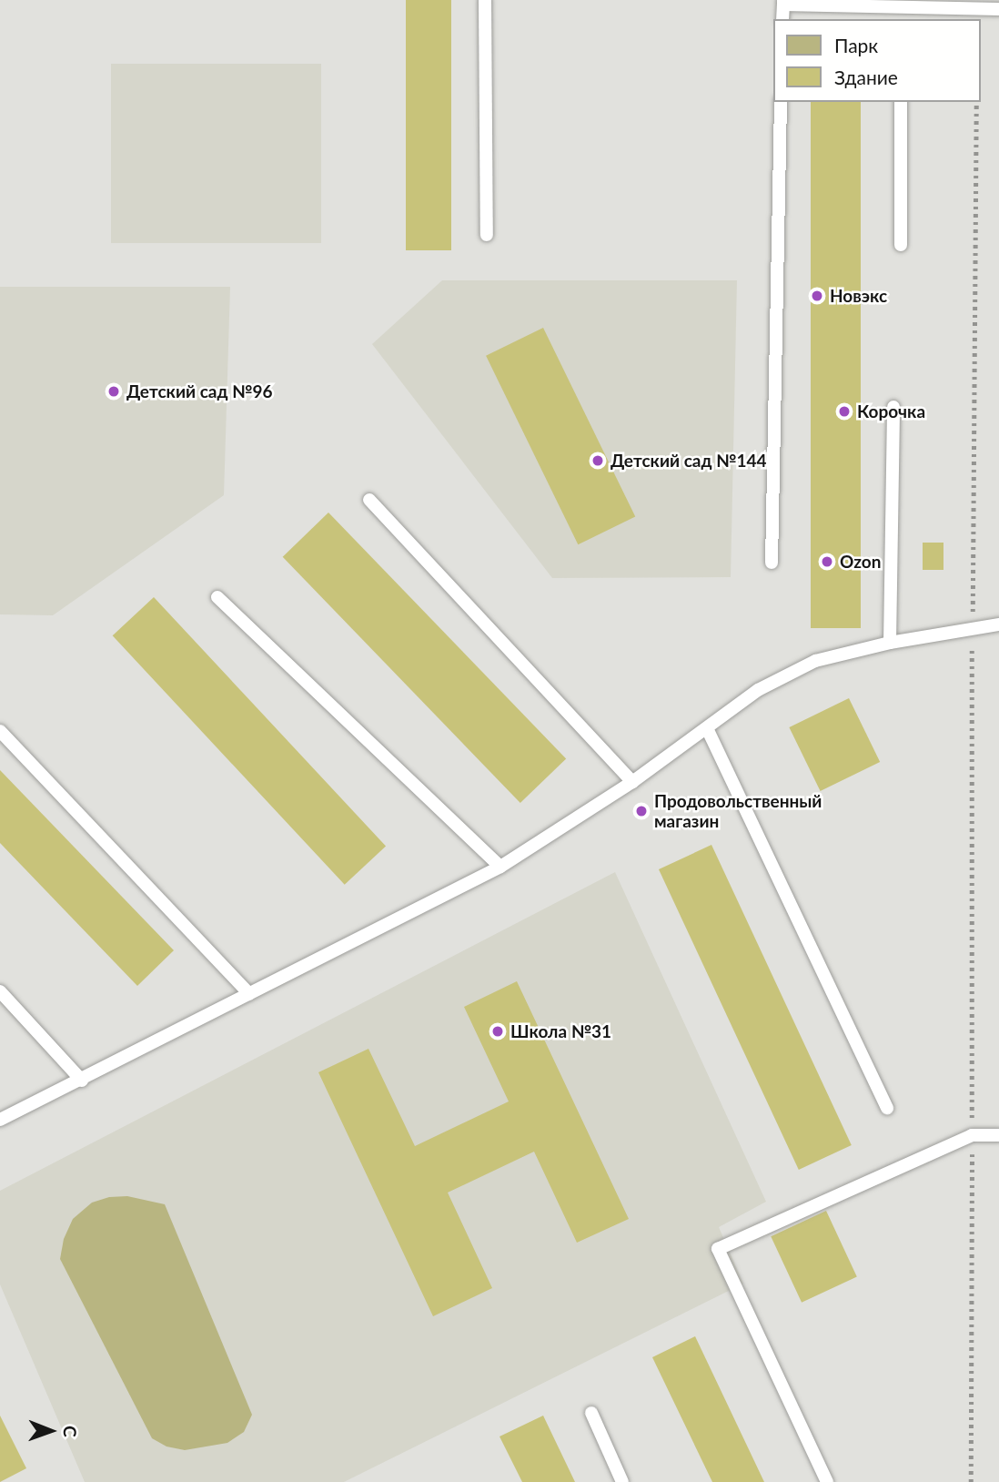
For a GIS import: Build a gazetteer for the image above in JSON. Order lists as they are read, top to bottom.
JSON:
{
  "places": [
    "Новэкс",
    "Детский сад №96",
    "Корочка",
    "Детский сад №144",
    "Ozon",
    "Продовольственный магазин",
    "Школа №31"
  ],
  "legend": ["Парк", "Здание"],
  "north": "right"
}
